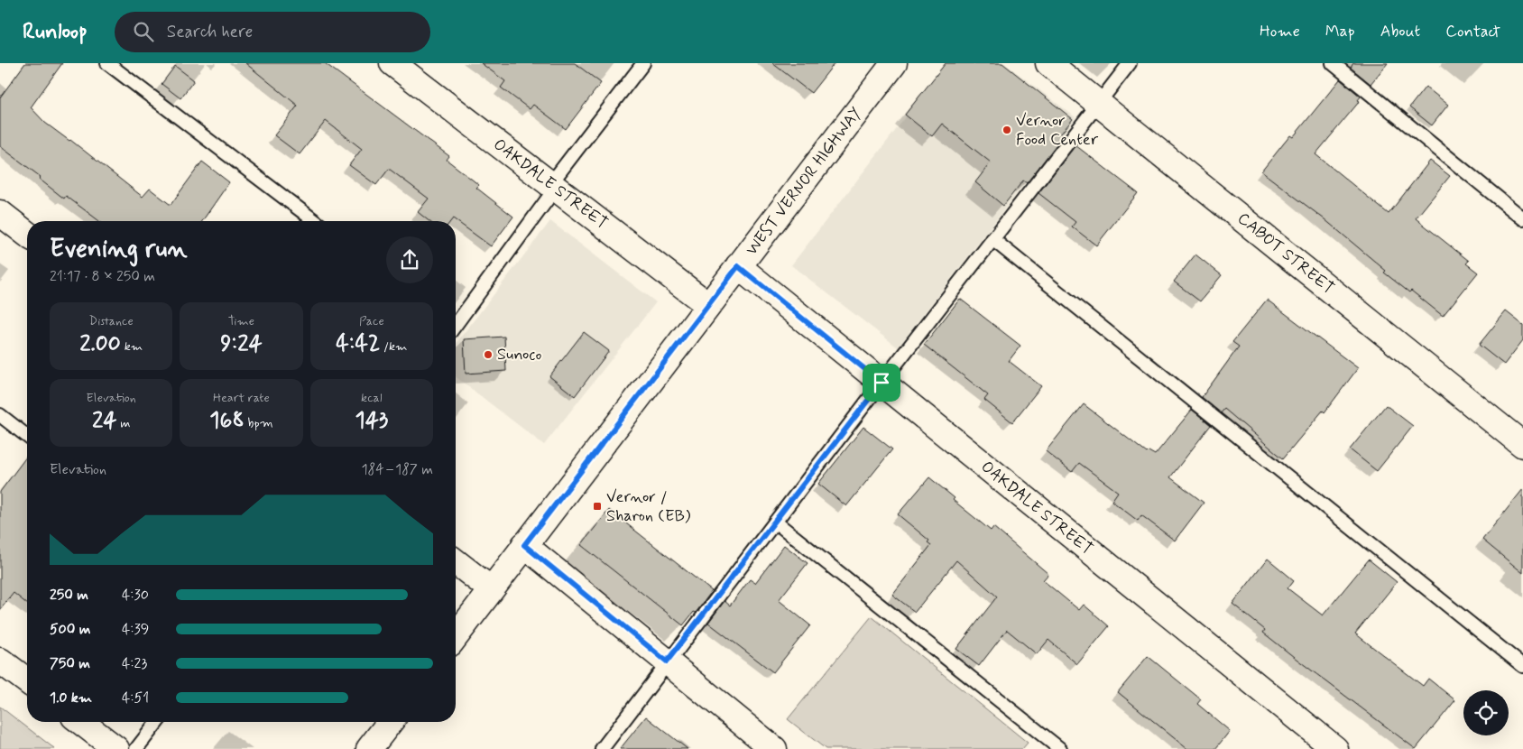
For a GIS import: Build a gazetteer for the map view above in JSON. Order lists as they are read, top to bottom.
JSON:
{
  "streets": {
    "street": ["WEST VERNOR HIGHWAY", "OAKDALE STREET", "CABOT STREET"]
  },
  "crossings": [
    ["WEST VERNOR HIGHWAY", "OAKDALE STREET"]
  ],
  "places": {
    "other": ["Vernor Food Center", "Sunoco"],
    "transit": ["Vernor / Sharon (EB)"]
  },
  "page": {
    "header": "Runloop",
    "search": "Search here",
    "nav": [
      "Home",
      "Map",
      "About",
      "Contact"
    ],
    "heading": ["Evening run", "21:17 · 8 × 250 m"],
    "stats": [
      ["Distance", "2.00 km"],
      ["Time", "9:24"],
      ["Pace", "4:42 /km"],
      ["Elevation", "24 m"],
      ["Heart rate", "168 bpm"],
      ["kcal", "143"]
    ],
    "chart": ["Elevation", "184–187 m"],
    "list": [
      {
        "name": "250 m",
        "note": "4:30"
      },
      {
        "name": "500 m",
        "note": "4:39"
      },
      {
        "name": "750 m",
        "note": "4:23"
      },
      {
        "name": "1.0 km",
        "note": "4:51"
      }
    ]
  }
}
